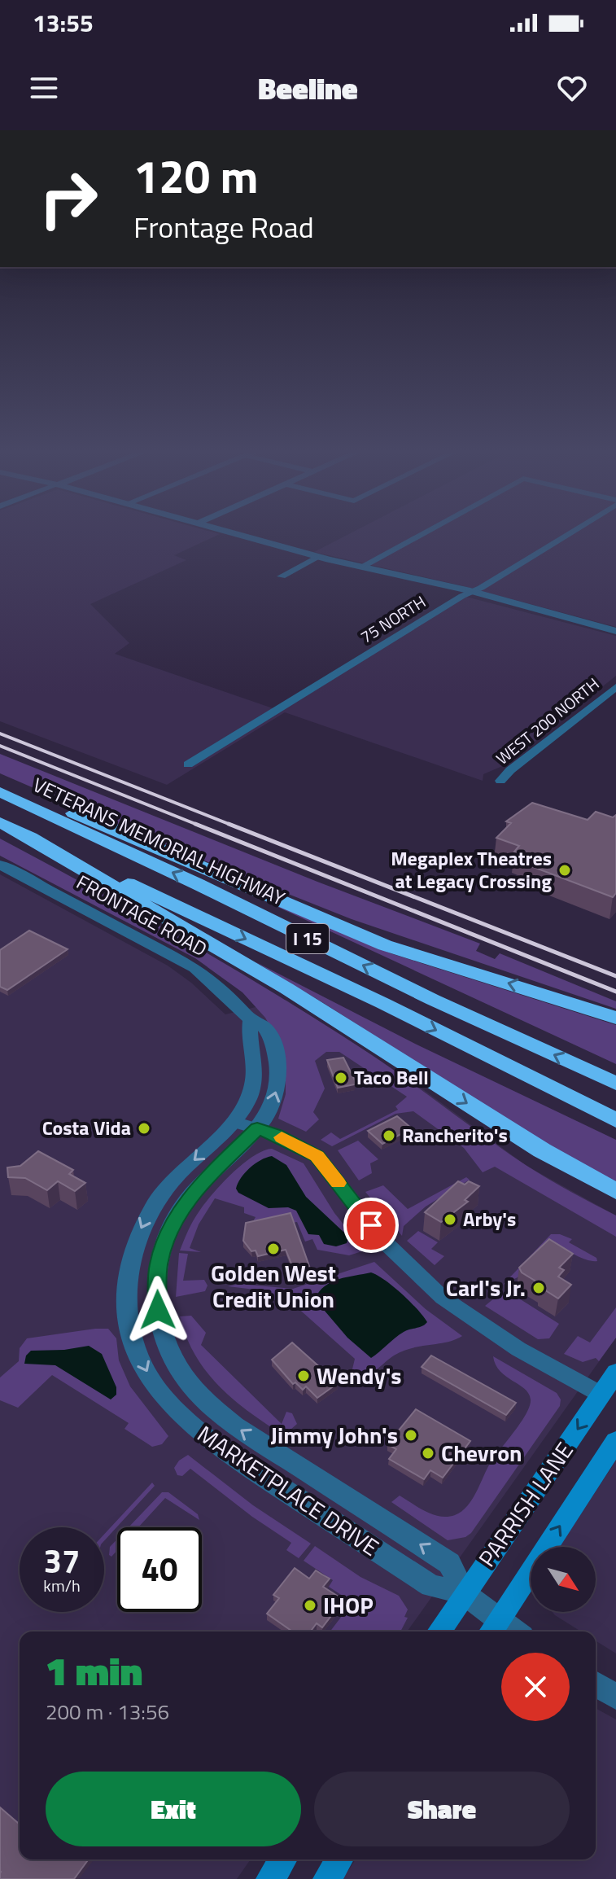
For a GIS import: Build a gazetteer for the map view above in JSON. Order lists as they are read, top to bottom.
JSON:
{
  "streets": {
    "highway": ["VETERANS MEMORIAL HIGHWAY", "I 15"],
    "main road": ["PARRISH LANE"],
    "street": [
      "75 NORTH",
      "WEST 200 NORTH",
      "FRONTAGE ROAD",
      "MARKETPLACE DRIVE"
    ]
  },
  "crossings": [
    ["FRONTAGE ROAD", "MARKETPLACE DRIVE"],
    ["MARKETPLACE DRIVE", "PARRISH LANE"]
  ],
  "places": [
    "Megaplex Theatres at Legacy Crossing",
    "Taco Bell",
    "Costa Vida",
    "Rancherito's",
    "Arby's",
    "Golden West Credit Union",
    "Carl's Jr.",
    "Wendy's",
    "Jimmy John's",
    "Chevron",
    "IHOP"
  ],
  "north": "bottom right",
  "page": {
    "status": "13:55",
    "header": "Beeline",
    "turn": ["120 m", "Frontage Road"],
    "speed": "37 km/h",
    "limit": "40",
    "heading": ["1 min", "200 m · 13:56"],
    "buttons": ["Exit", "Share"]
  }
}
